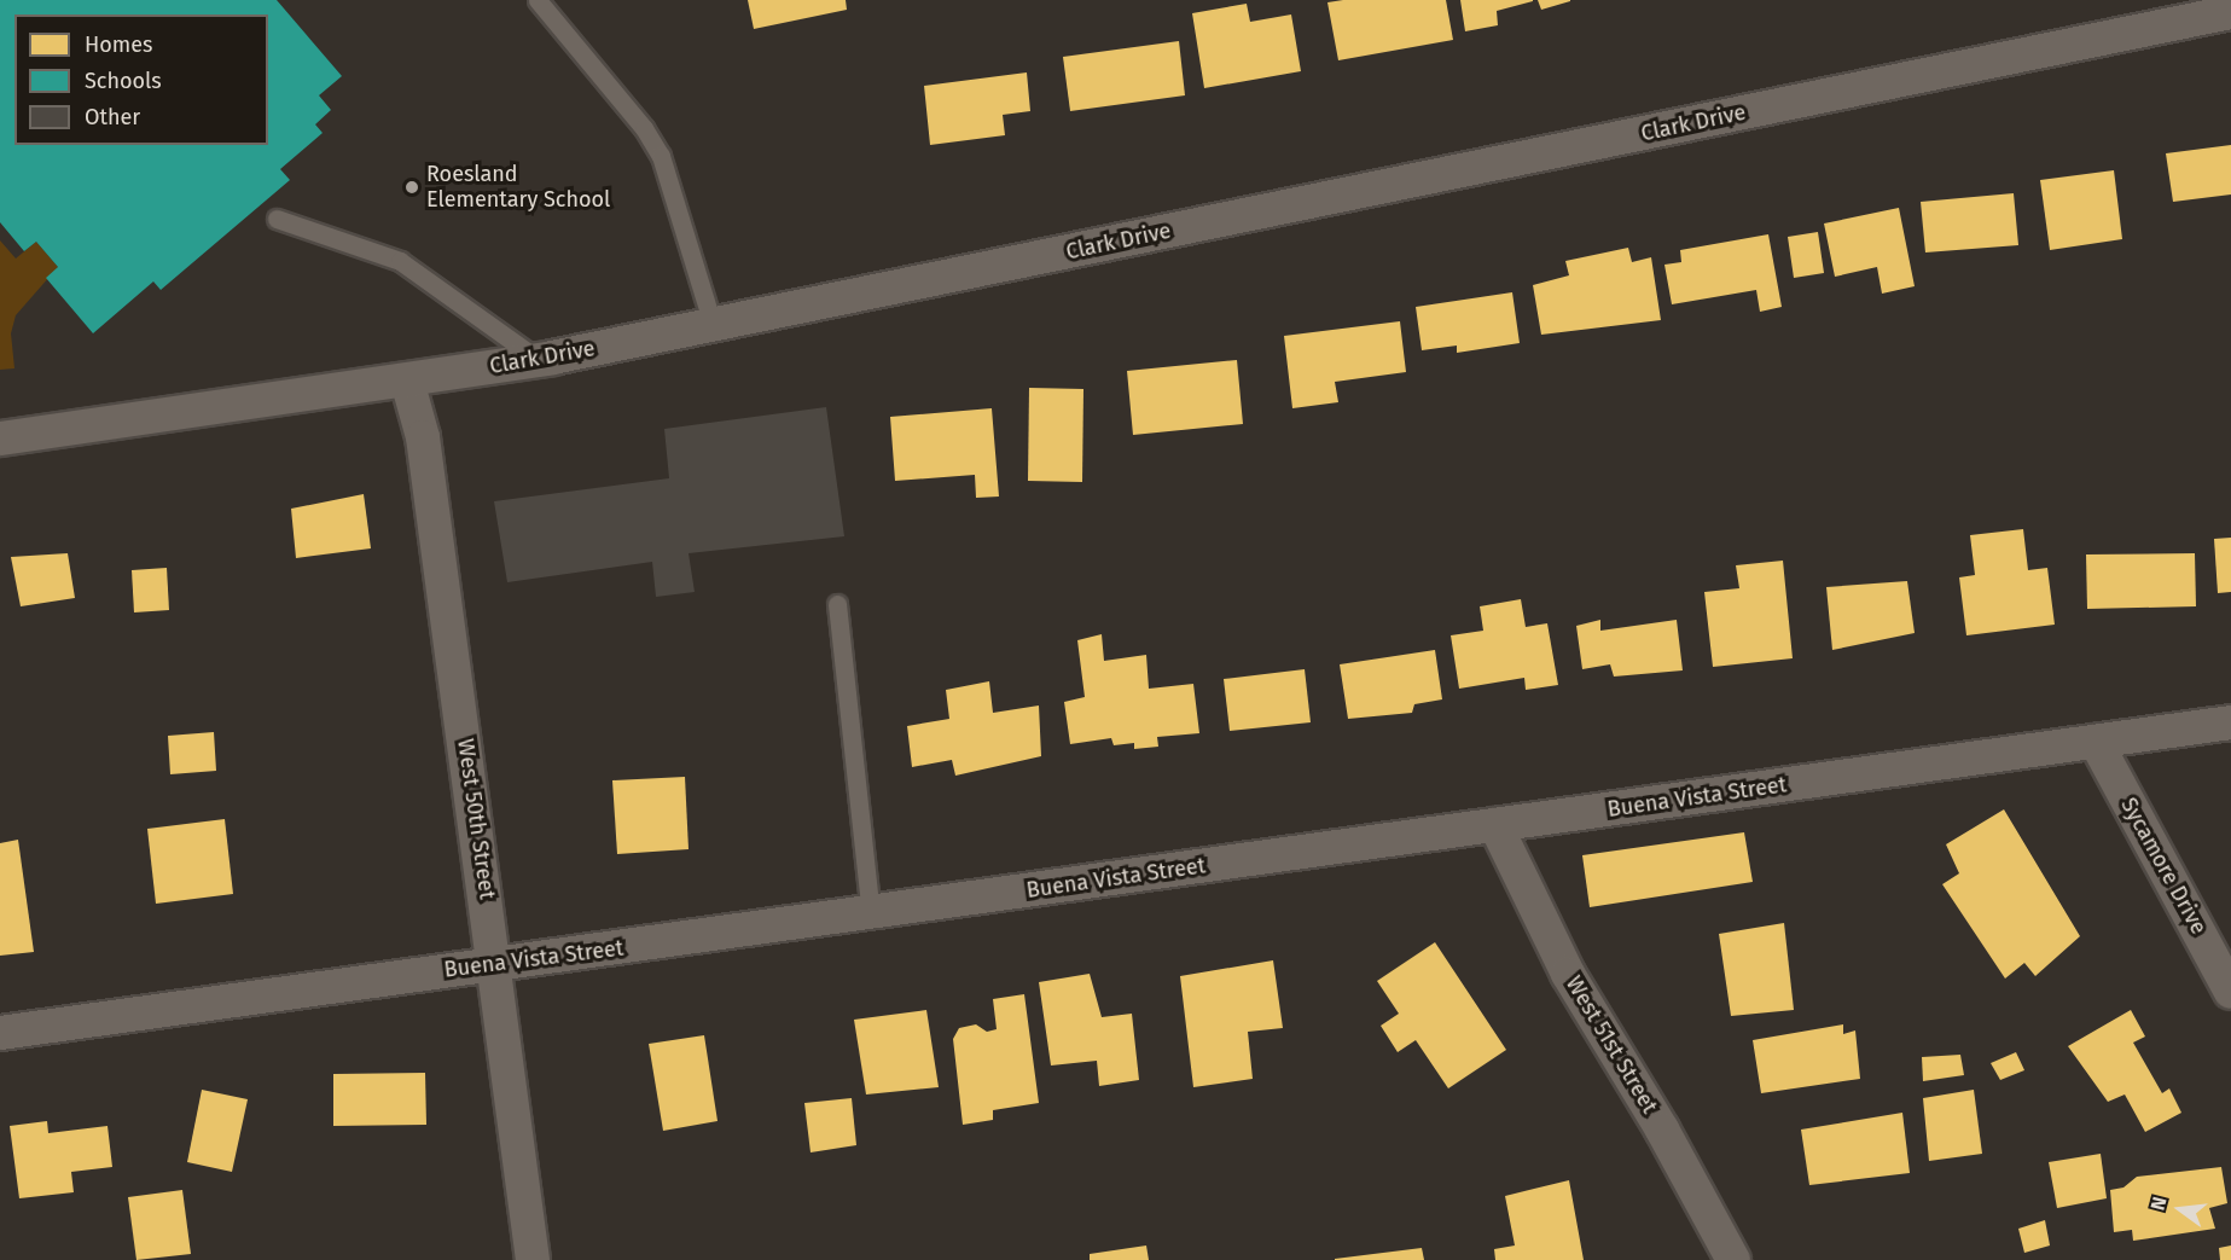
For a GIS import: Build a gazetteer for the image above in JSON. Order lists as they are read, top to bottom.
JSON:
{
  "streets": {
    "street": [
      "Clark Drive",
      "Buena Vista Street",
      "West 50th Street",
      "Sycamore Drive",
      "West 51st Street"
    ]
  },
  "crossings": [
    ["Clark Drive", "West 50th Street"],
    ["Buena Vista Street", "West 50th Street"],
    ["Buena Vista Street", "Sycamore Drive"],
    ["Buena Vista Street", "West 51st Street"]
  ],
  "places": ["Roesland Elementary School"],
  "legend": ["Homes", "Schools", "Other"],
  "north": "left"
}
